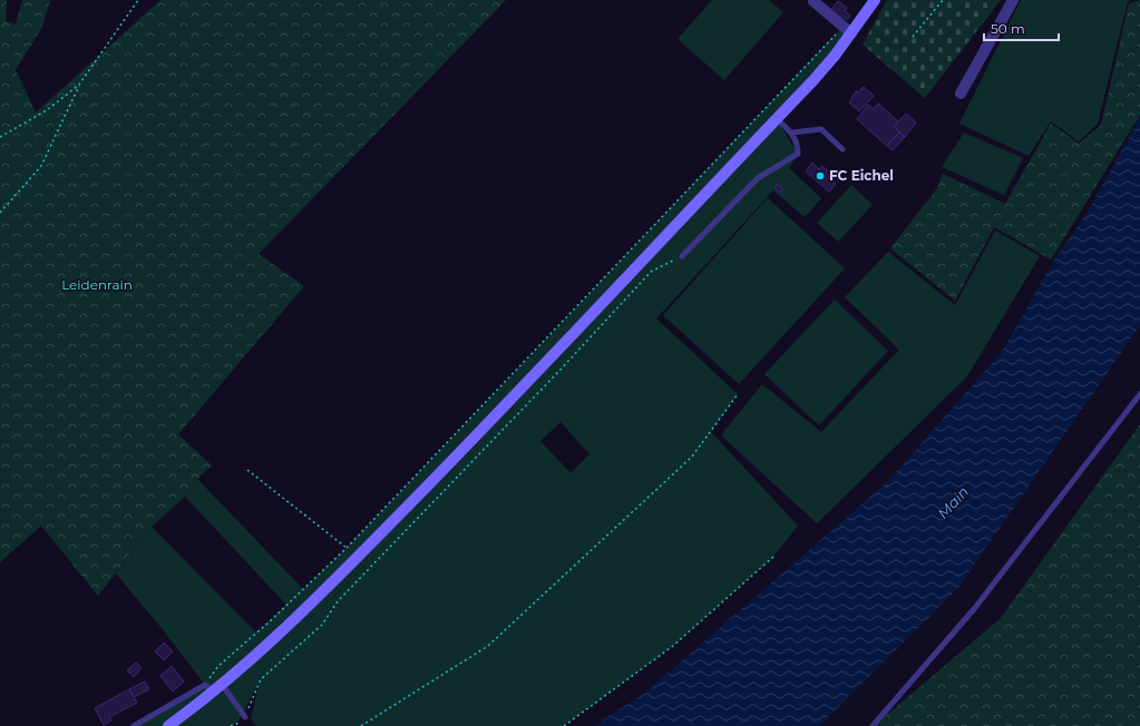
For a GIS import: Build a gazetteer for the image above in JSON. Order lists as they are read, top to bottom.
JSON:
{
  "water": ["Main"],
  "parks": ["Leidenrain"],
  "places": ["FC Eichel"],
  "scale_bar": "50 m"
}
